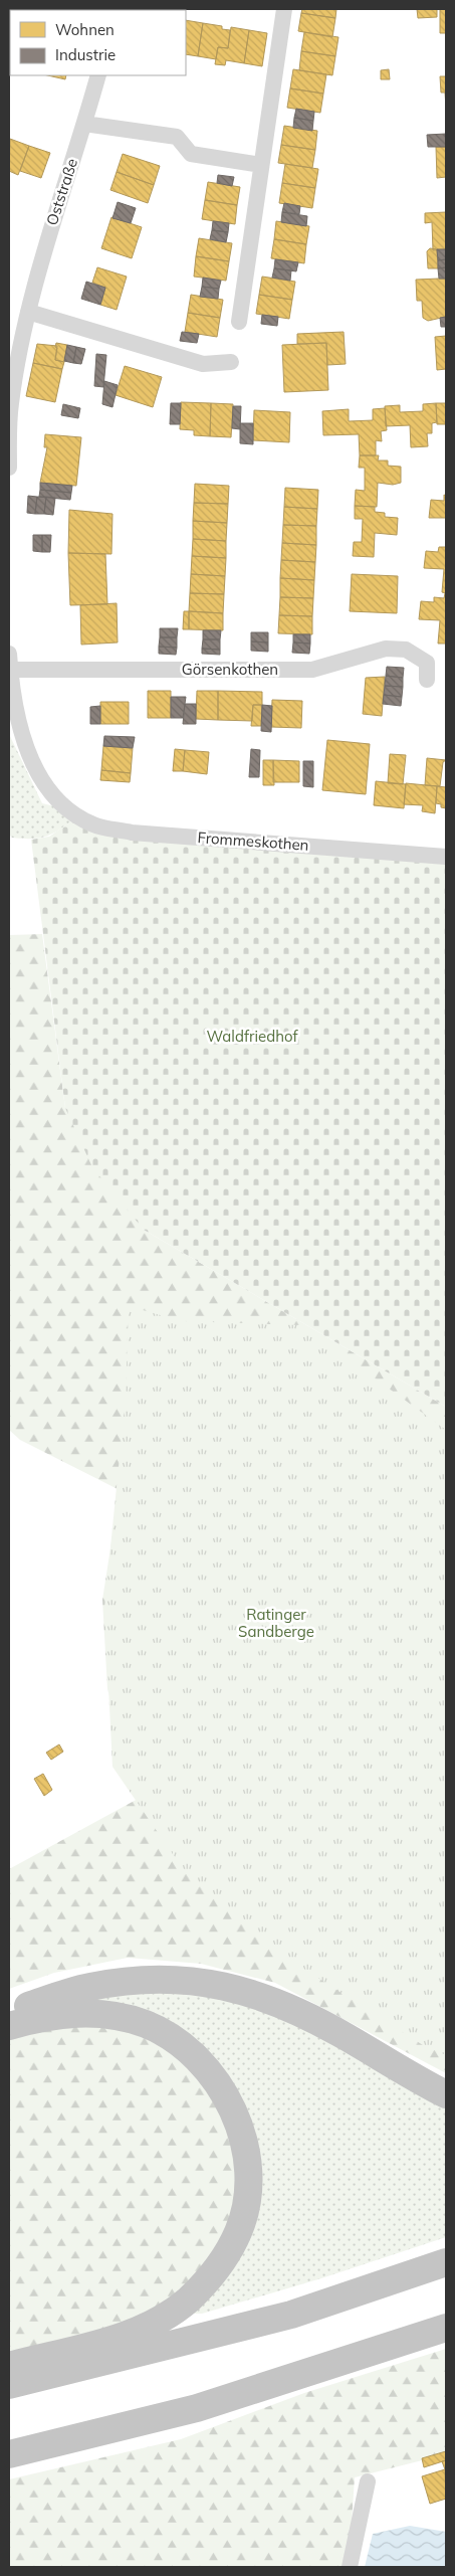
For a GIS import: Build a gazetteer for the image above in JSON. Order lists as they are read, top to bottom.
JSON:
{
  "streets": {
    "street": ["Oststraße", "Görsenkothen", "Frommeskothen"]
  },
  "crossings": [
    ["Görsenkothen", "Frommeskothen"]
  ],
  "parks": ["Waldfriedhof", "Ratinger Sandberge"],
  "legend": ["Wohnen", "Industrie"]
}
